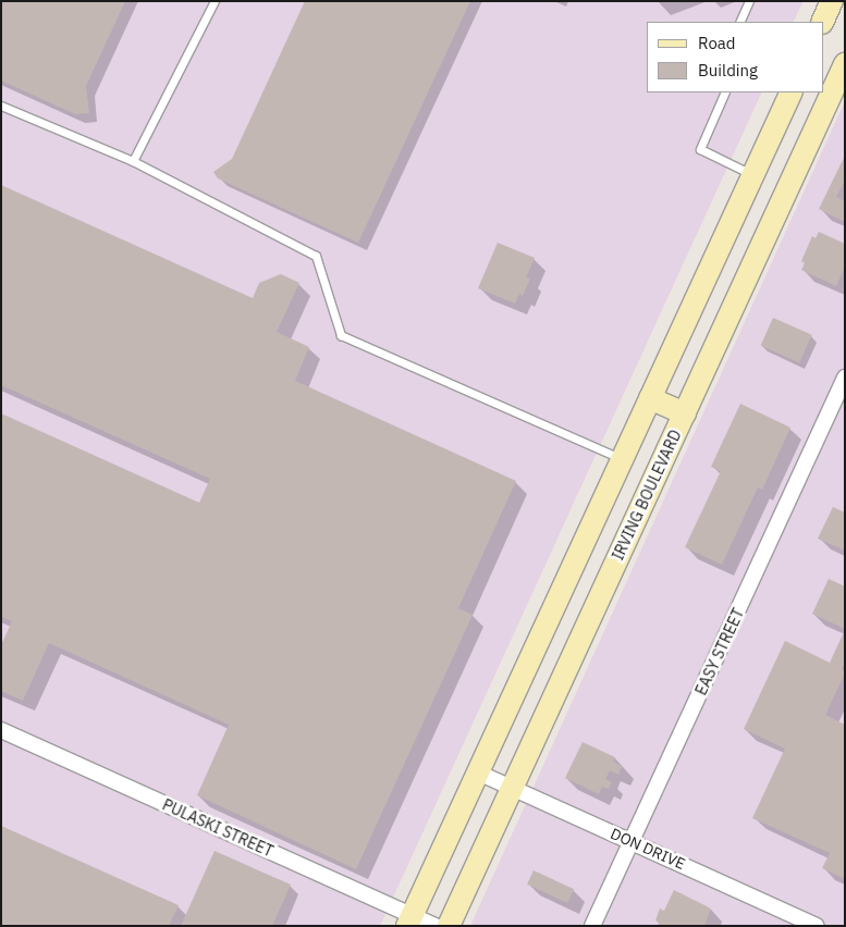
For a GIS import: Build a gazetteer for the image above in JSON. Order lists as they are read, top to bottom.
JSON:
{
  "streets": {
    "main road": ["IRVING BOULEVARD"],
    "street": ["EASY STREET", "PULASKI STREET", "DON DRIVE"]
  },
  "crossings": [
    ["IRVING BOULEVARD", "DON DRIVE"],
    ["EASY STREET", "DON DRIVE"]
  ],
  "legend": ["Road", "Building"]
}
